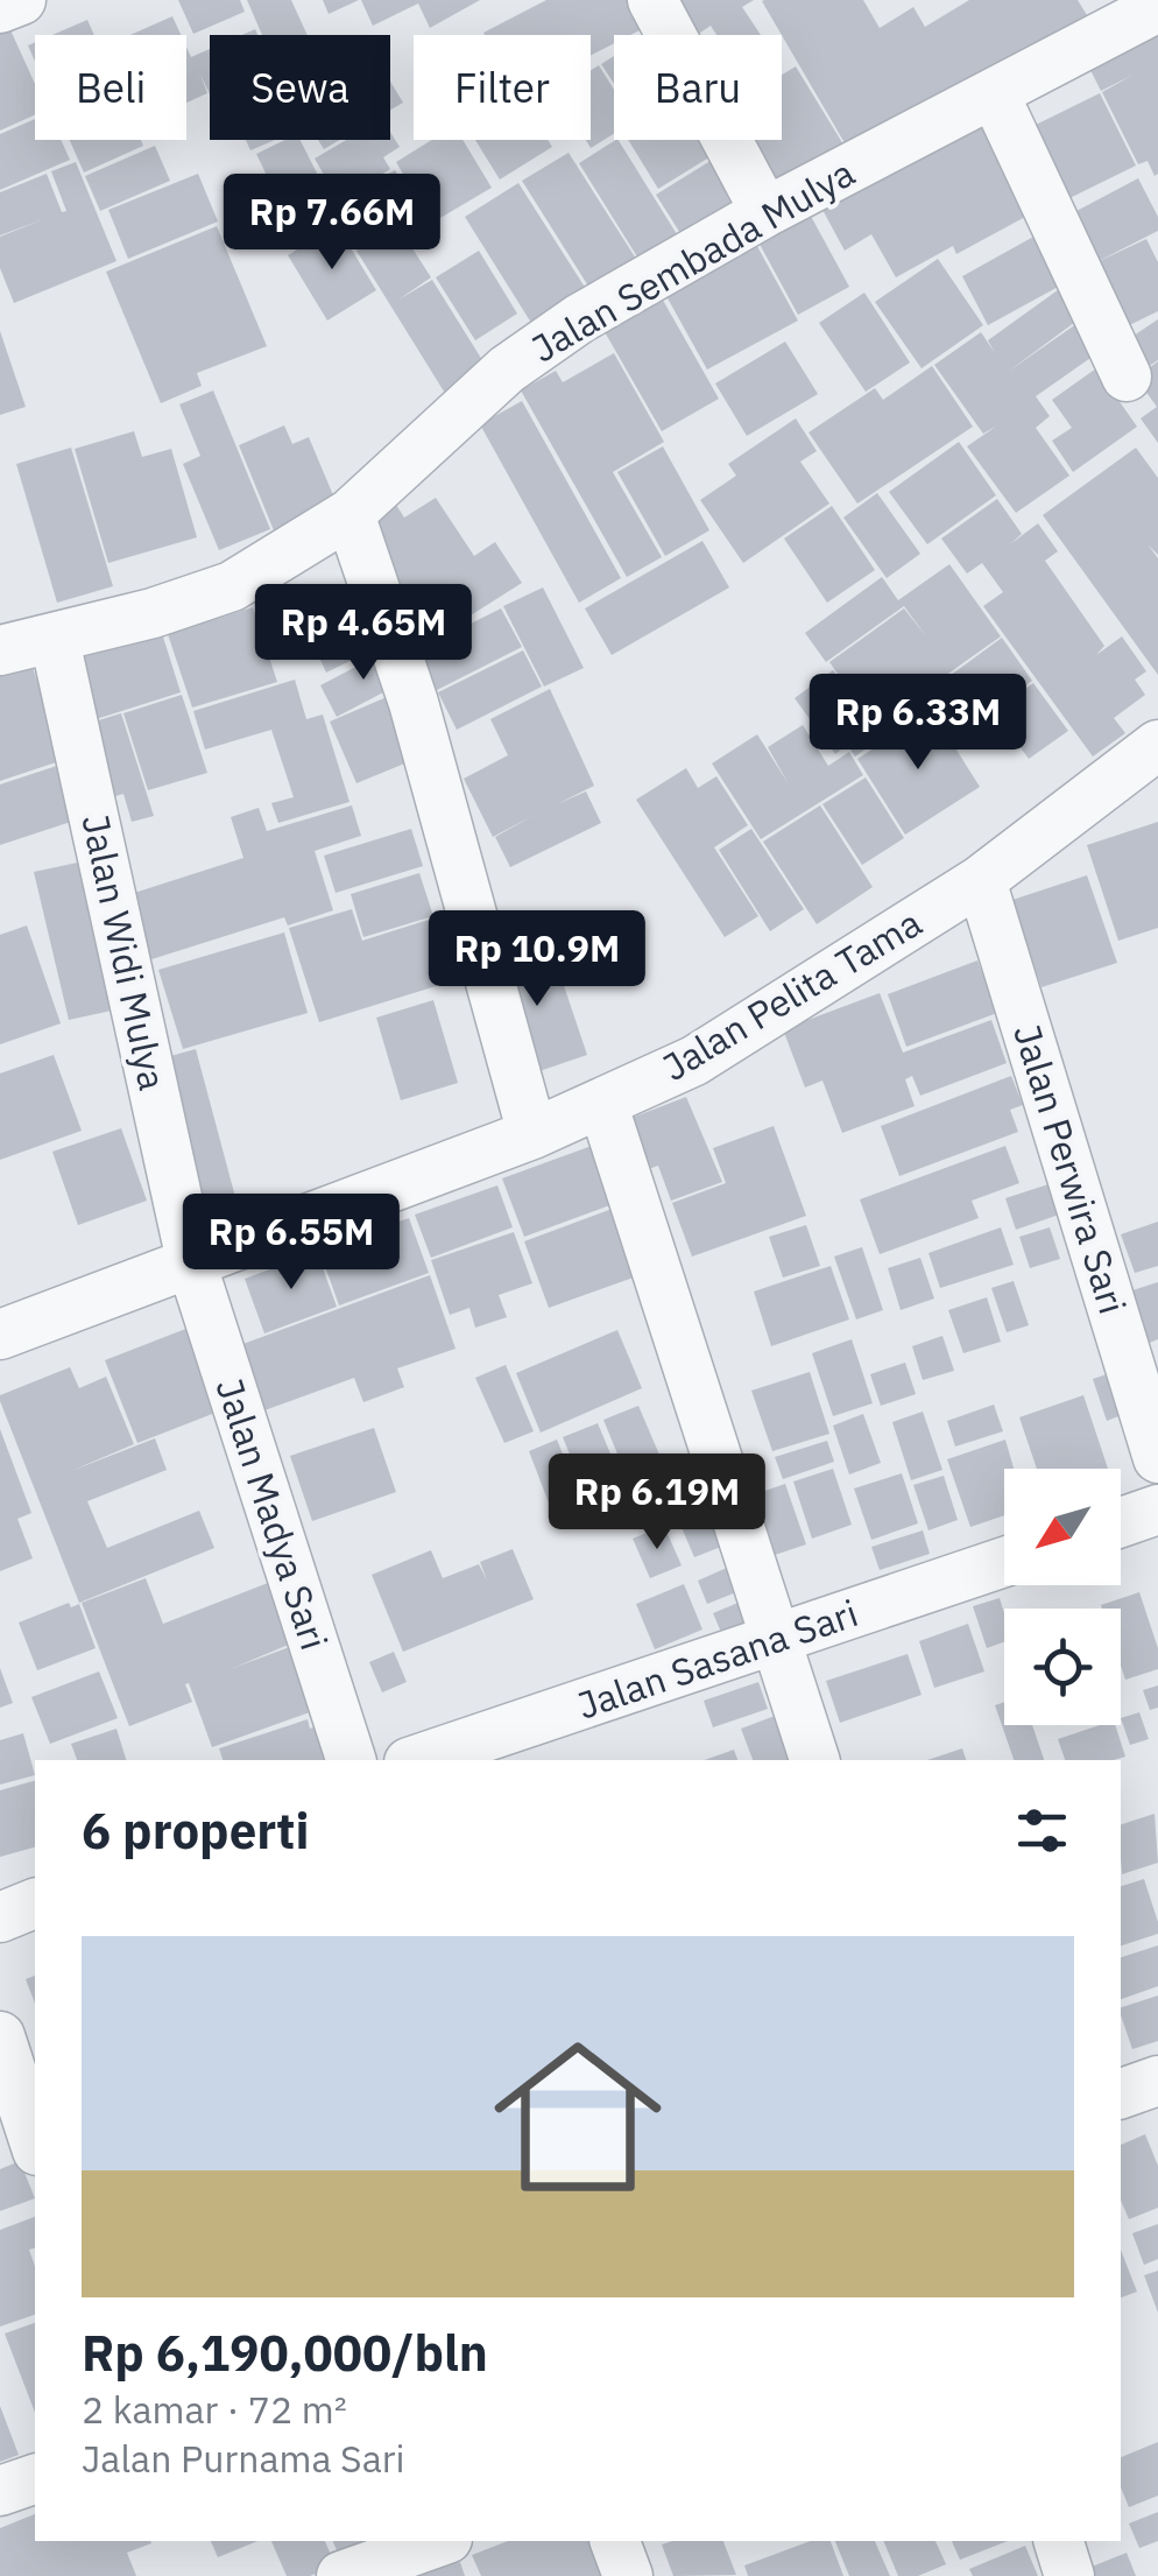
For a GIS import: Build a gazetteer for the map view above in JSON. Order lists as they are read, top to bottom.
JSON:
{
  "streets": {
    "street": [
      "Jalan Sembada Mulya",
      "Jalan Widi Mulya",
      "Jalan Pelita Tama",
      "Jalan Perwira Sari",
      "Jalan Madya Sari",
      "Jalan Sasana Sari"
    ]
  },
  "crossings": [
    ["Jalan Sembada Mulya", "Jalan Widi Mulya"],
    ["Jalan Widi Mulya", "Jalan Pelita Tama"],
    ["Jalan Widi Mulya", "Jalan Madya Sari"],
    ["Jalan Pelita Tama", "Jalan Perwira Sari"],
    ["Jalan Pelita Tama", "Jalan Madya Sari"]
  ],
  "north": "bottom left",
  "page": {
    "chip": [
      "Beli",
      "Sewa",
      "Filter",
      "Baru"
    ],
    "price": [
      "Rp 7.66M",
      "Rp 4.65M",
      "Rp 6.33M",
      "Rp 10.9M",
      "Rp 6.55M",
      "Rp 6.19M"
    ],
    "heading": "6 properti",
    "list": [
      {
        "name": "Rp 6,190,000/bln",
        "note": "2 kamar · 72 m² · Jalan Purnama Sari"
      }
    ]
  }
}
